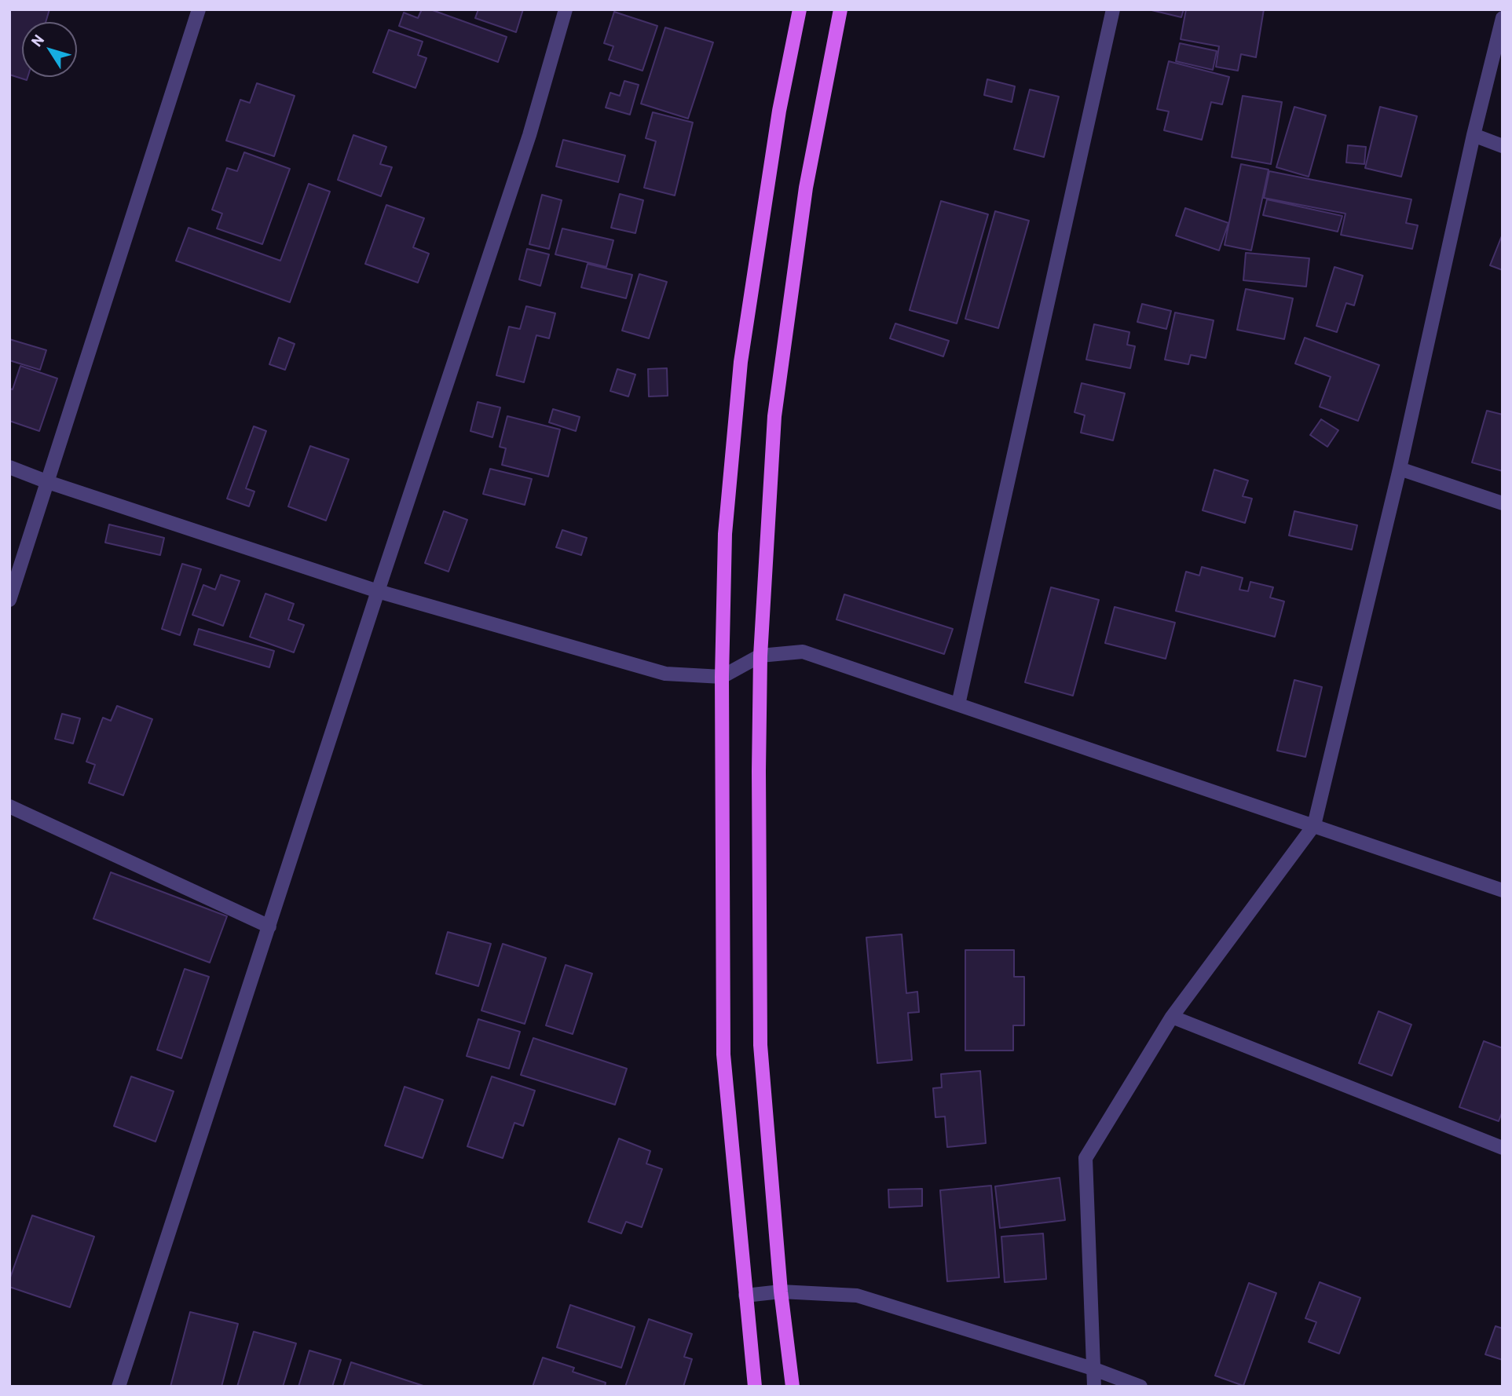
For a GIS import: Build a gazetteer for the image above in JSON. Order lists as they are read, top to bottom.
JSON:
{
  "north": "top left"
}
